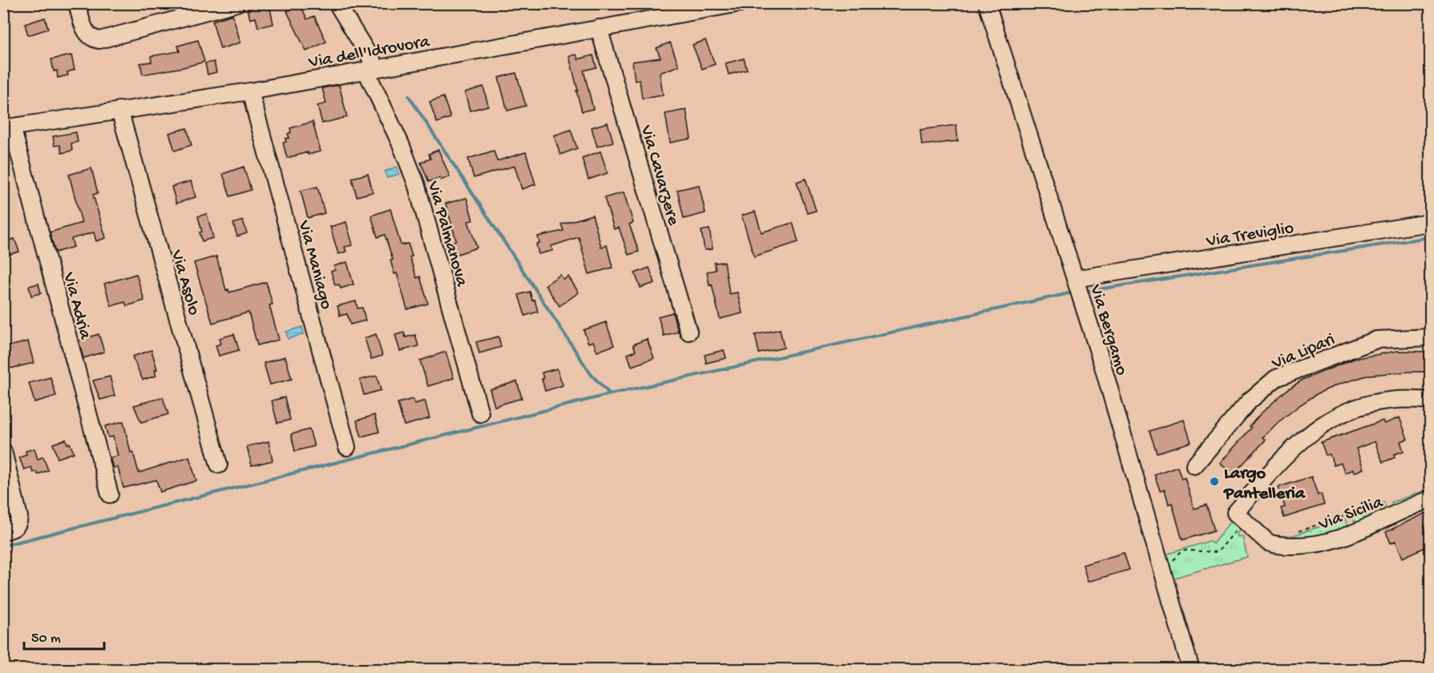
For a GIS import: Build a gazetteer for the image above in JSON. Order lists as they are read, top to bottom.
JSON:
{
  "streets": {
    "street": [
      "Via dell'Idrovora",
      "Via Cavarzere",
      "Via Treviglio",
      "Via Palmanova",
      "Via Maniago",
      "Via Asolo",
      "Via Adria",
      "Via Bergamo",
      "Via Lipari",
      "Via Sicilia"
    ]
  },
  "crossings": [
    ["Via dell'Idrovora", "Via Cavarzere"],
    ["Via dell'Idrovora", "Via Palmanova"],
    ["Via dell'Idrovora", "Via Maniago"],
    ["Via dell'Idrovora", "Via Asolo"],
    ["Via dell'Idrovora", "Via Adria"],
    ["Via Treviglio", "Via Bergamo"]
  ],
  "places": ["Largo Pantelleria"],
  "scale_bar": "50 m"
}
